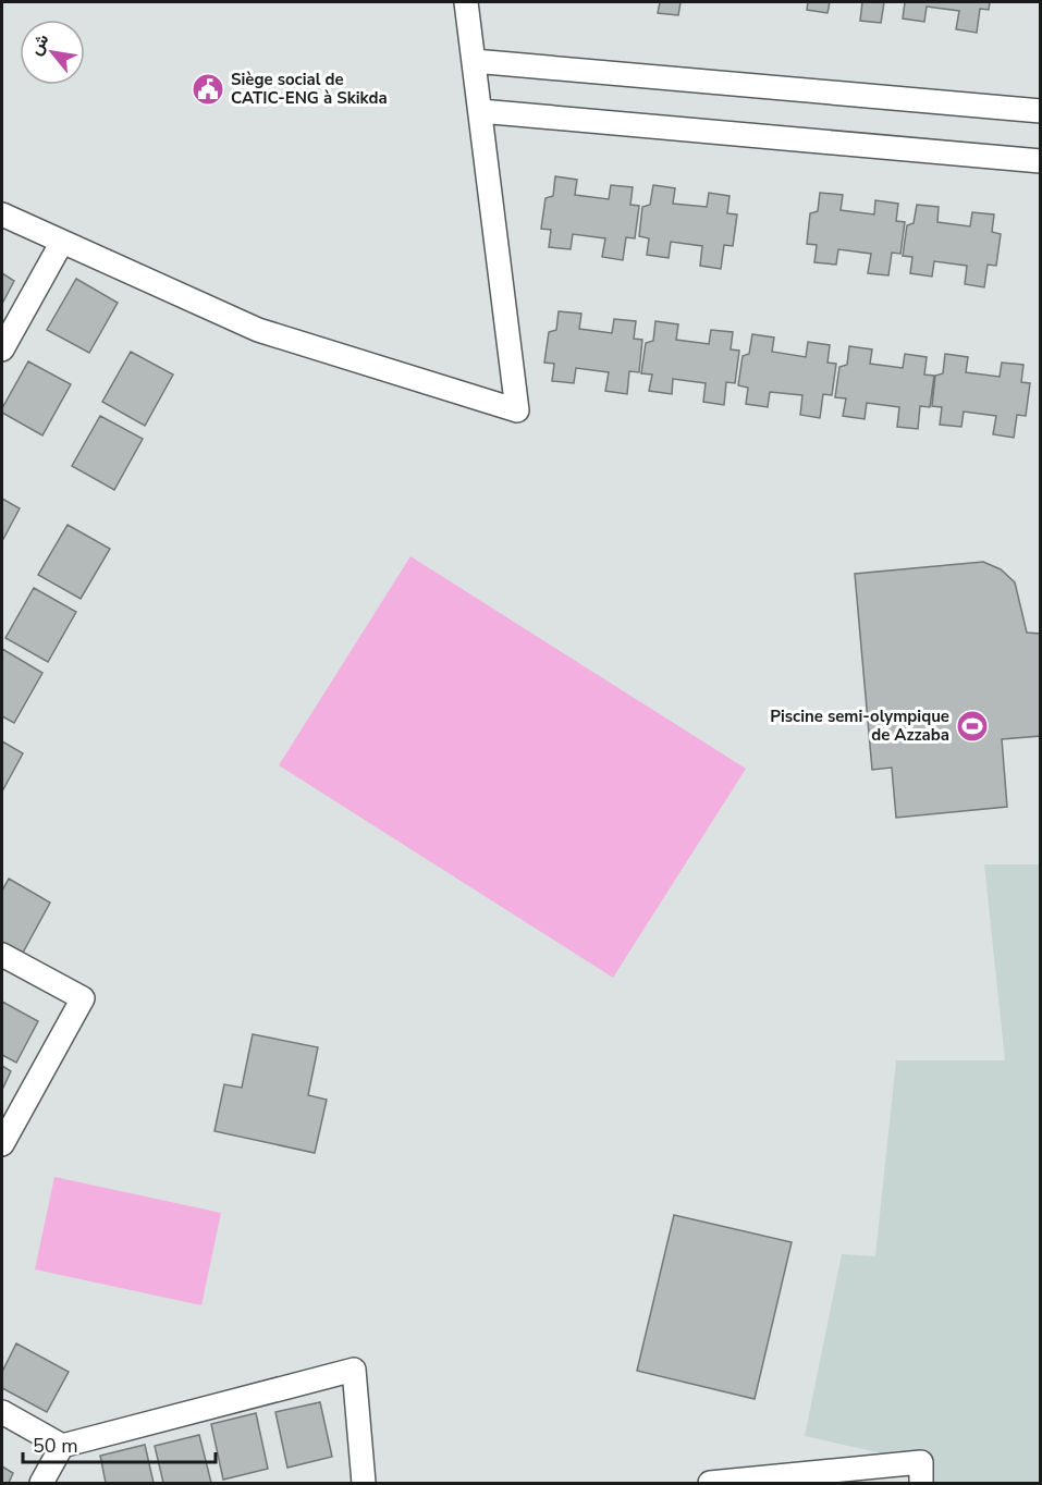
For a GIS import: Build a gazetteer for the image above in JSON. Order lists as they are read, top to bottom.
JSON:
{
  "places": {
    "public building": ["Siège social de CATIC-ENG à Skikda"],
    "sports": ["Piscine semi-olympique de Azzaba"]
  },
  "scale_bar": "50 m",
  "north": "top left"
}
